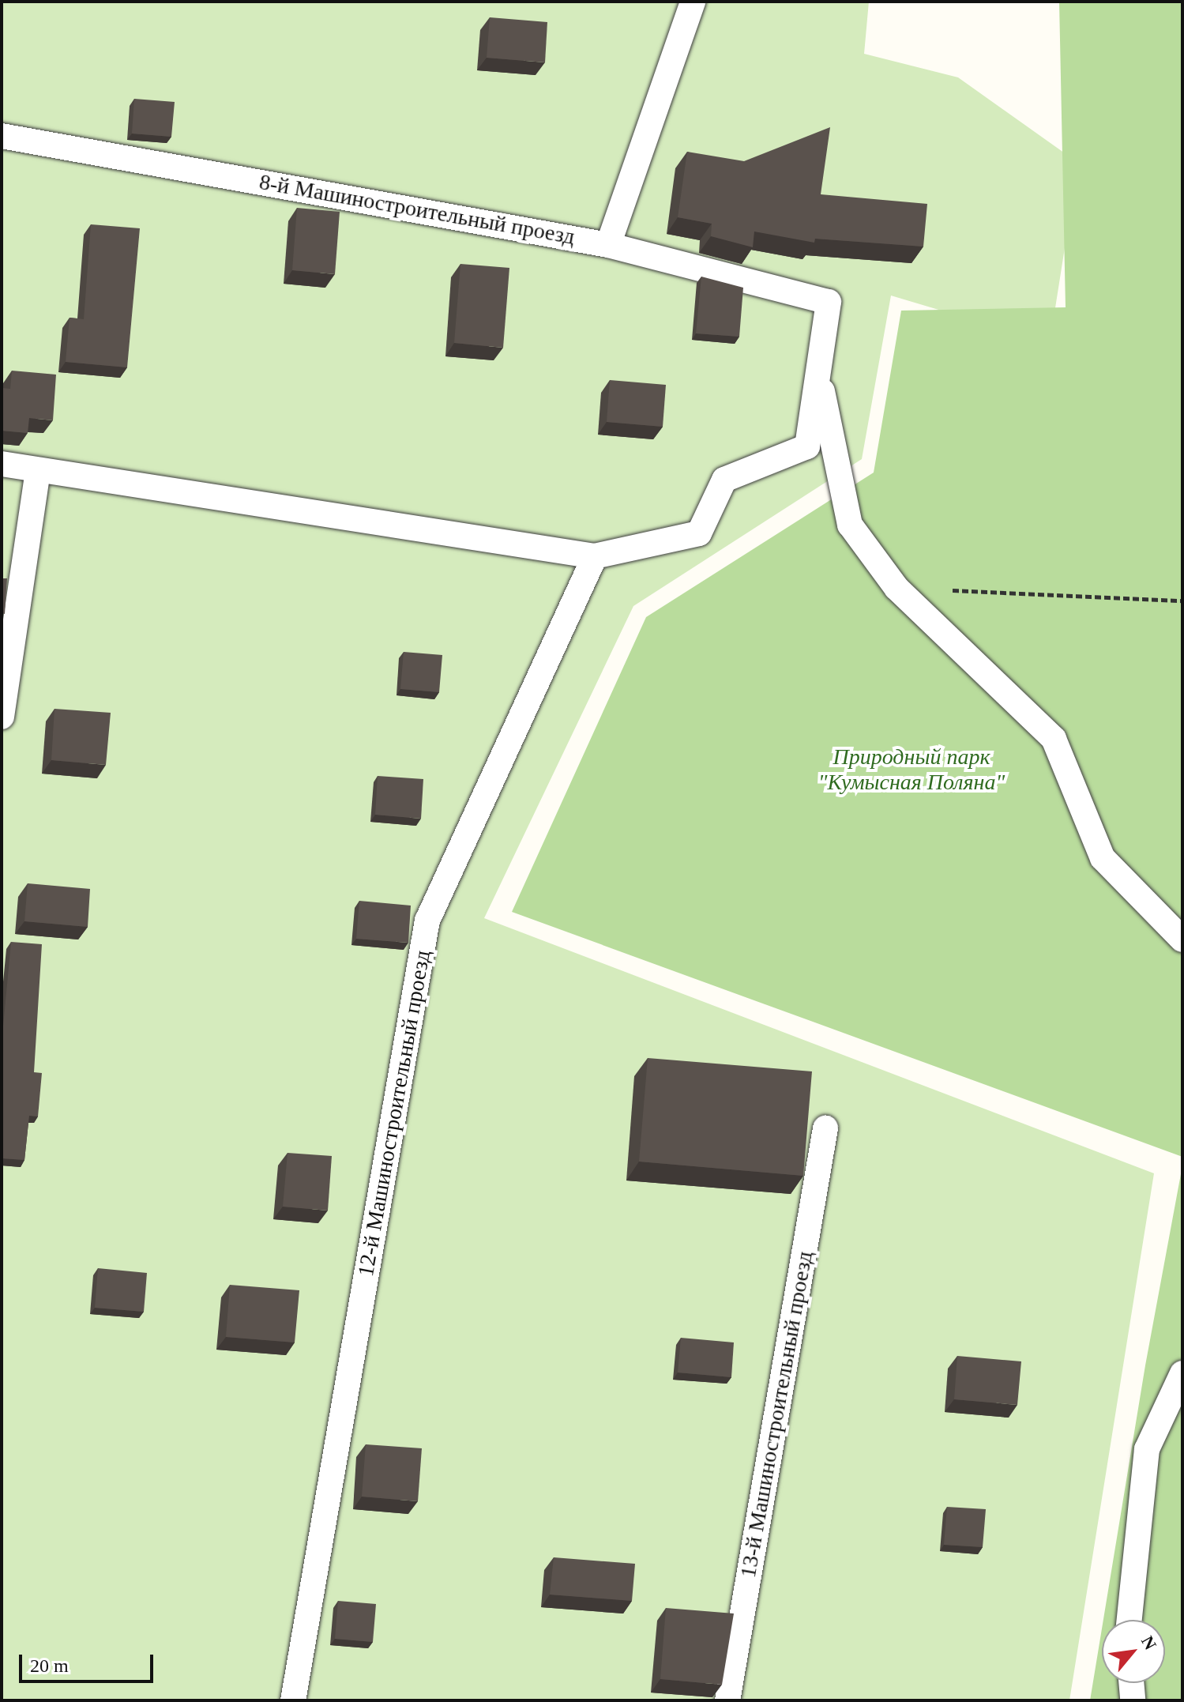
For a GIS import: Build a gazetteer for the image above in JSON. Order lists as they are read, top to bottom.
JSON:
{
  "streets": {
    "lane": ["8-й Машиностроительный проезд", "12-й Машиностроительный проезд", "13-й Машиностроительный проезд"]
  },
  "parks": ["Природный парк \"Кумысная Поляна\""],
  "scale_bar": "20 m",
  "north": "top right"
}
